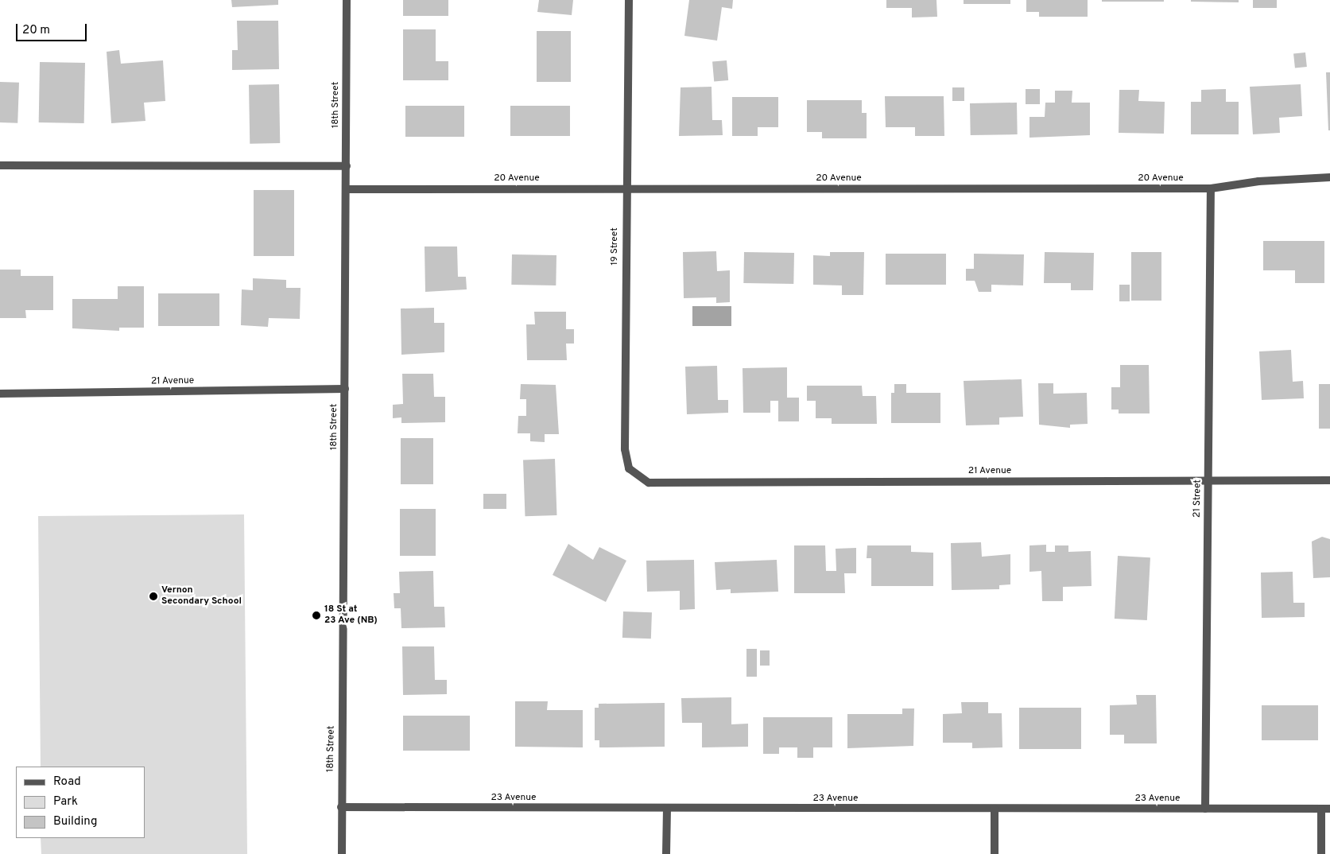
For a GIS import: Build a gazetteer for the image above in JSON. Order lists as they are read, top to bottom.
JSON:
{
  "streets": {
    "street": [
      "18th Street",
      "20 Avenue",
      "19 Street",
      "21 Avenue",
      "21 Street",
      "23 Avenue"
    ]
  },
  "crossings": [
    ["18th Street", "20 Avenue"],
    ["18th Street", "21 Avenue"],
    ["18th Street", "23 Avenue"],
    ["20 Avenue", "19 Street"],
    ["20 Avenue", "21 Street"],
    ["19 Street", "21 Avenue"],
    ["21 Avenue", "21 Street"],
    ["21 Street", "23 Avenue"]
  ],
  "places": ["Vernon Secondary School", "18 St at 23 Ave (NB)"],
  "legend": ["Road", "Park", "Building"],
  "scale_bar": "20 m"
}
